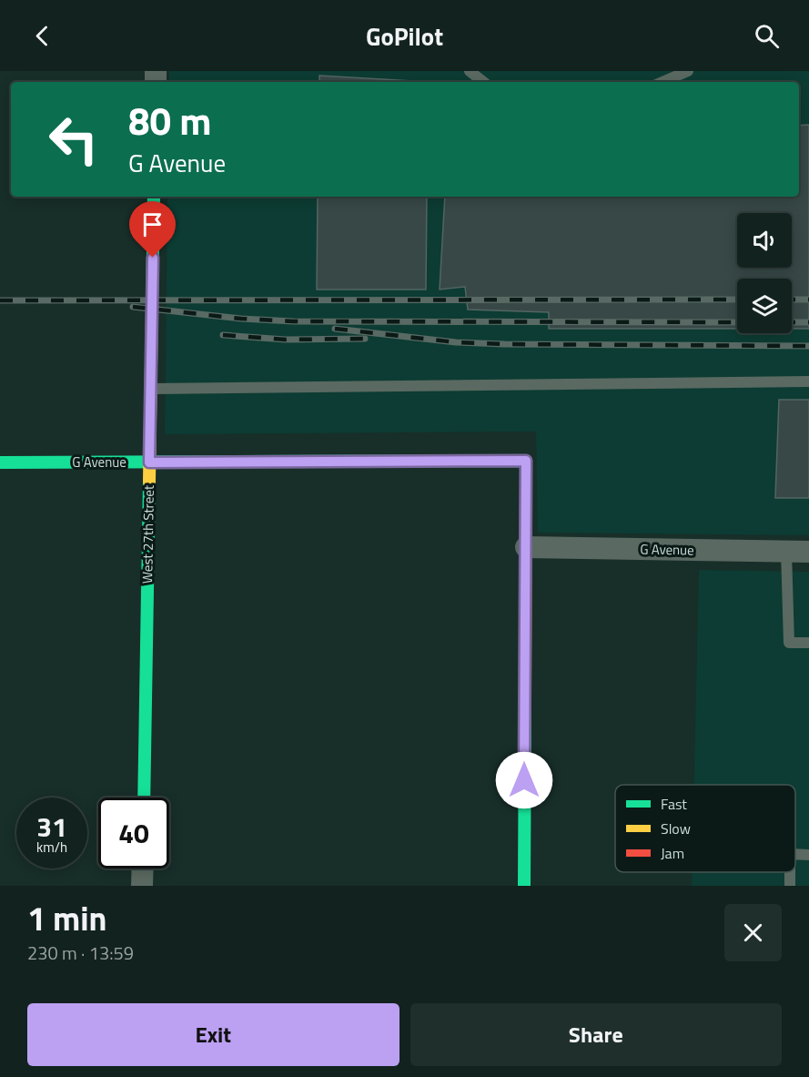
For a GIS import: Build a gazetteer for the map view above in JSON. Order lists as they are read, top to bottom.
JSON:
{
  "streets": {
    "street": ["G Avenue", "West 27th Street"]
  },
  "crossings": [
    ["G Avenue", "West 27th Street"]
  ],
  "legend": ["Fast", "Slow", "Jam"],
  "page": {
    "header": "GoPilot",
    "turn": ["80 m", "G Avenue"],
    "speed": "31 km/h",
    "limit": "40",
    "heading": ["1 min", "230 m · 13:59"],
    "buttons": ["Exit", "Share"]
  }
}
